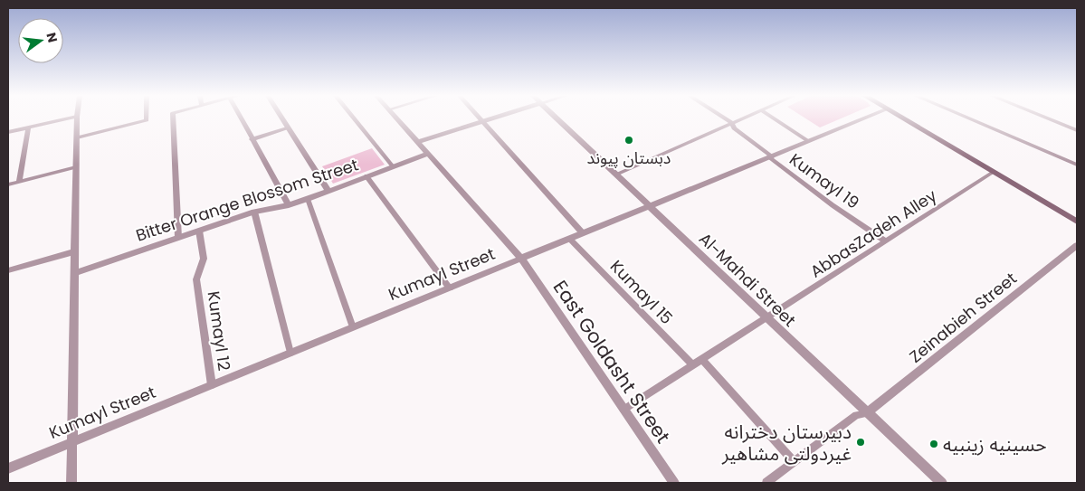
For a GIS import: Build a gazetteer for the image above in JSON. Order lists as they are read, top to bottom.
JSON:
{
  "streets": {
    "street": [
      "Kumayl 19",
      "Bitter Orange Blossom Street",
      "AbbasZadeh Alley",
      "Kumayl Street",
      "Al-Mahdi Street",
      "Kumayl 15",
      "Zeinabieh Street",
      "Kumayl 12",
      "East Goldasht Street"
    ]
  },
  "crossings": [
    ["Kumayl 19", "AbbasZadeh Alley"],
    ["Kumayl 19", "Kumayl Street"],
    ["Bitter Orange Blossom Street", "Kumayl 12"],
    ["Bitter Orange Blossom Street", "East Goldasht Street"],
    ["AbbasZadeh Alley", "Al-Mahdi Street"],
    ["AbbasZadeh Alley", "Kumayl 15"],
    ["AbbasZadeh Alley", "East Goldasht Street"],
    ["Kumayl Street", "Al-Mahdi Street"],
    ["Kumayl Street", "Kumayl 15"],
    ["Kumayl Street", "Kumayl 12"],
    ["Kumayl Street", "East Goldasht Street"],
    ["Al-Mahdi Street", "Zeinabieh Street"]
  ],
  "places": ["دبستان پیوند", "دبیرستان دخترانه غیردولتی مشاهیر", "حسینیه زینبیه"],
  "north": "right"
}
